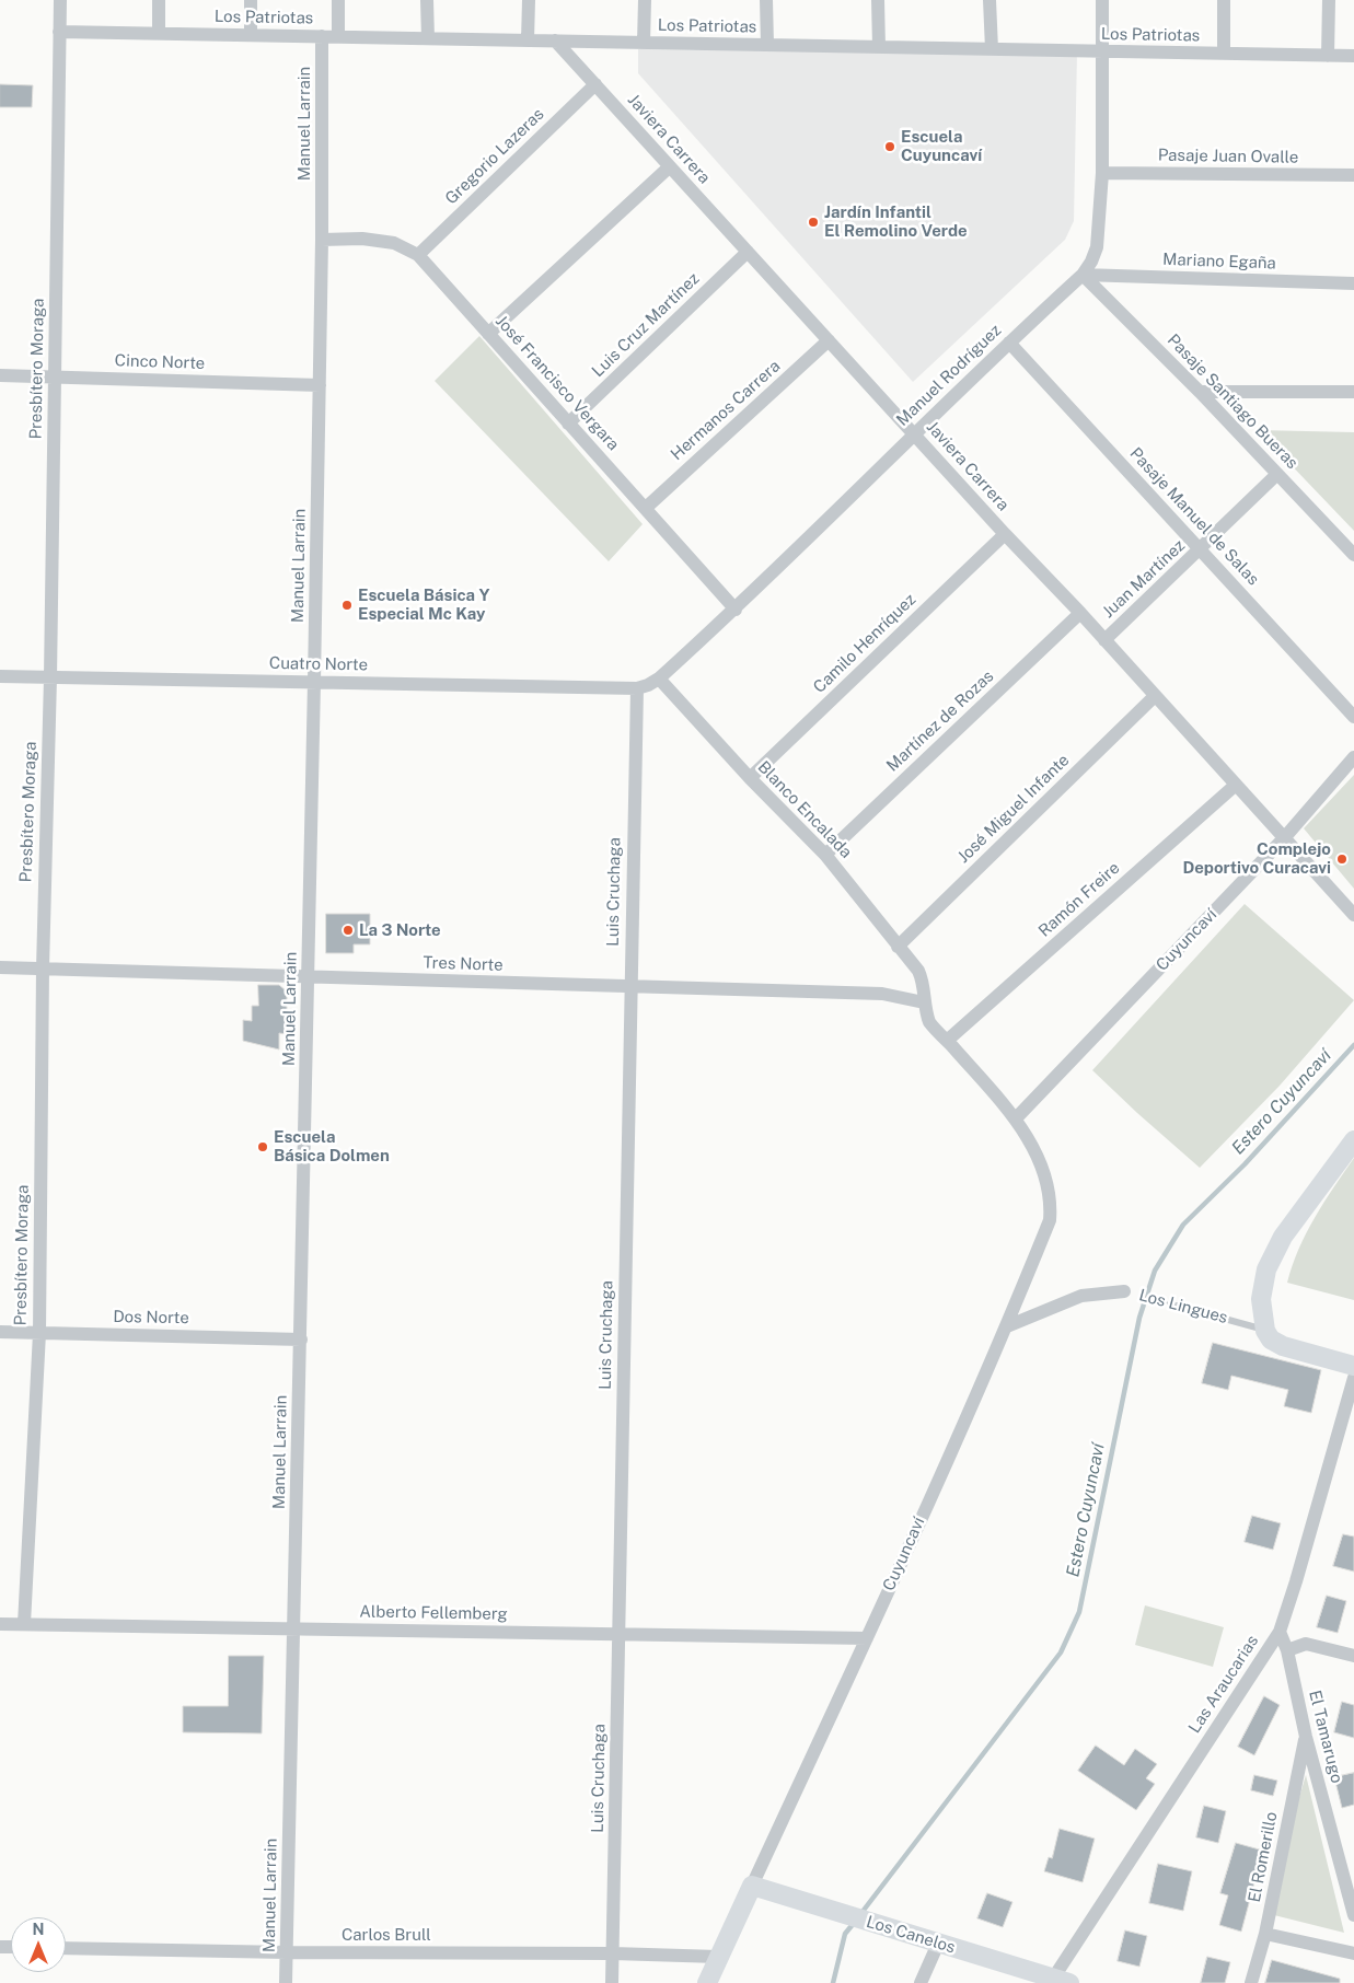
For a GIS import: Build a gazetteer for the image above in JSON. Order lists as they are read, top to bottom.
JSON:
{
  "streets": {
    "street": [
      "Los Patriotas",
      "Manuel Larrain",
      "Javiera Carrera",
      "Gregorio Lazeras",
      "Pasaje Juan Ovalle",
      "Mariano Egaña",
      "Luis Cruz Martínez",
      "Cinco Norte",
      "Presbítero Moraga",
      "Manuel Rodríguez",
      "José Francisco Vergara",
      "Pasaje Santiago Bueras",
      "Hermanos Carrera",
      "Pasaje Manuel de Salas",
      "Juan Martínez",
      "Camilo Henríquez",
      "Cuatro Norte",
      "Martínez de Rozas",
      "José Miguel Infante",
      "Blanco Encalada",
      "Luis Cruchaga",
      "Ramón Freire",
      "Cuyuncaví",
      "Tres Norte",
      "Los Lingues",
      "Dos Norte",
      "Alberto Fellemberg",
      "Las Araucarias",
      "El Tamarugo",
      "El Romerillo",
      "Carlos Brull",
      "Los Canelos"
    ]
  },
  "crossings": [
    ["Los Patriotas", "Manuel Larrain"],
    ["Los Patriotas", "Javiera Carrera"],
    ["Los Patriotas", "Presbítero Moraga"],
    ["Los Patriotas", "Manuel Rodríguez"],
    ["Manuel Larrain", "Cinco Norte"],
    ["Manuel Larrain", "José Francisco Vergara"],
    ["Manuel Larrain", "Cuatro Norte"],
    ["Manuel Larrain", "Tres Norte"],
    ["Manuel Larrain", "Dos Norte"],
    ["Manuel Larrain", "Alberto Fellemberg"],
    ["Manuel Larrain", "Carlos Brull"],
    ["Javiera Carrera", "Gregorio Lazeras"],
    ["Javiera Carrera", "Luis Cruz Martínez"],
    ["Javiera Carrera", "Manuel Rodríguez"],
    ["Javiera Carrera", "Hermanos Carrera"],
    ["Javiera Carrera", "Juan Martínez"],
    ["Javiera Carrera", "Camilo Henríquez"],
    ["Javiera Carrera", "Martínez de Rozas"],
    ["Javiera Carrera", "José Miguel Infante"],
    ["Javiera Carrera", "Ramón Freire"],
    ["Javiera Carrera", "Cuyuncaví"],
    ["Gregorio Lazeras", "José Francisco Vergara"],
    ["Pasaje Juan Ovalle", "Manuel Rodríguez"],
    ["Mariano Egaña", "Manuel Rodríguez"],
    ["Mariano Egaña", "Pasaje Santiago Bueras"],
    ["Luis Cruz Martínez", "José Francisco Vergara"],
    ["Cinco Norte", "Presbítero Moraga"],
    ["Presbítero Moraga", "Cuatro Norte"],
    ["Presbítero Moraga", "Tres Norte"],
    ["Presbítero Moraga", "Dos Norte"],
    ["Presbítero Moraga", "Alberto Fellemberg"],
    ["Manuel Rodríguez", "José Francisco Vergara"],
    ["Manuel Rodríguez", "Pasaje Santiago Bueras"],
    ["Manuel Rodríguez", "Pasaje Manuel de Salas"],
    ["Manuel Rodríguez", "Cuatro Norte"],
    ["Manuel Rodríguez", "Blanco Encalada"],
    ["Manuel Rodríguez", "Luis Cruchaga"],
    ["José Francisco Vergara", "Hermanos Carrera"],
    ["Pasaje Santiago Bueras", "Juan Martínez"],
    ["Pasaje Manuel de Salas", "Juan Martínez"],
    ["Camilo Henríquez", "Blanco Encalada"],
    ["Cuatro Norte", "Luis Cruchaga"],
    ["Martínez de Rozas", "Blanco Encalada"],
    ["José Miguel Infante", "Blanco Encalada"],
    ["Blanco Encalada", "Cuyuncaví"],
    ["Blanco Encalada", "Tres Norte"],
    ["Luis Cruchaga", "Tres Norte"],
    ["Luis Cruchaga", "Alberto Fellemberg"],
    ["Luis Cruchaga", "Carlos Brull"],
    ["Ramón Freire", "Cuyuncaví"],
    ["Cuyuncaví", "Tres Norte"],
    ["Cuyuncaví", "Los Lingues"],
    ["Cuyuncaví", "Alberto Fellemberg"],
    ["Cuyuncaví", "Carlos Brull"],
    ["Cuyuncaví", "Los Canelos"],
    ["Las Araucarias", "El Tamarugo"],
    ["Las Araucarias", "Los Canelos"],
    ["El Tamarugo", "El Romerillo"]
  ],
  "water": ["Estero Cuyuncaví"],
  "places": [
    "Escuela Cuyuncaví",
    "Jardín Infantil El Remolino Verde",
    "Escuela Básica Y Especial Mc Kay",
    "Complejo Deportivo Curacavi",
    "La 3 Norte",
    "Escuela Básica Dolmen"
  ],
  "north": "top"
}
